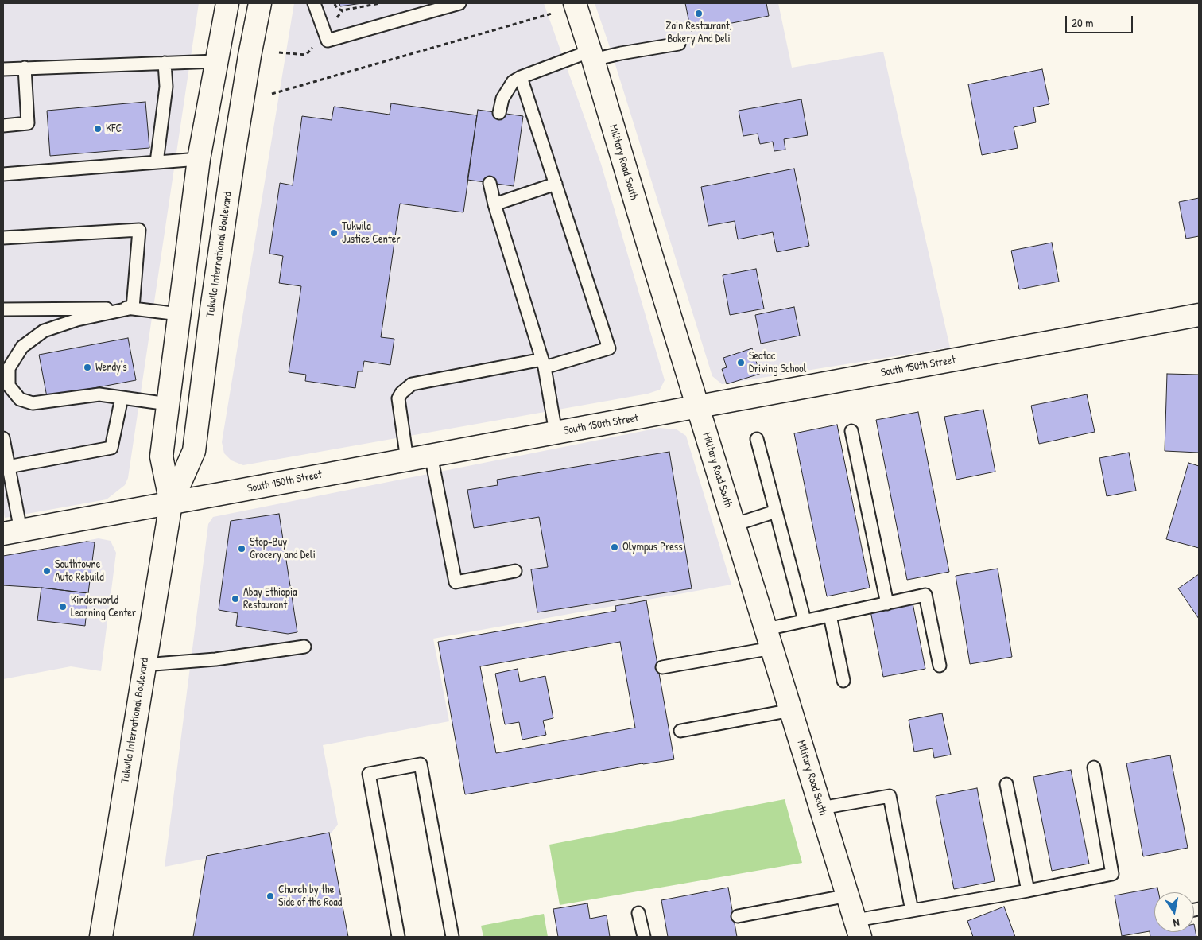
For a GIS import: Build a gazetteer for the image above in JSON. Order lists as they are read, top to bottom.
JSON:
{
  "streets": {
    "street": ["Military Road South", "Tukwila International Boulevard", "South 150th Street"]
  },
  "crossings": [
    ["Military Road South", "South 150th Street"],
    ["Tukwila International Boulevard", "South 150th Street"]
  ],
  "places": [
    "Zain Restaurant, Bakery And Deli",
    "KFC",
    "Tukwila Justice Center",
    "Seatac Driving School",
    "Wendy's",
    "Olympus Press",
    "Stop-Buy Grocery and Deli",
    "Southtowne Auto Rebuild",
    "Abay Ethiopia Restaurant",
    "Kinderworld Learning Center",
    "Church by the Side of the Road"
  ],
  "scale_bar": "20 m",
  "north": "bottom"
}
